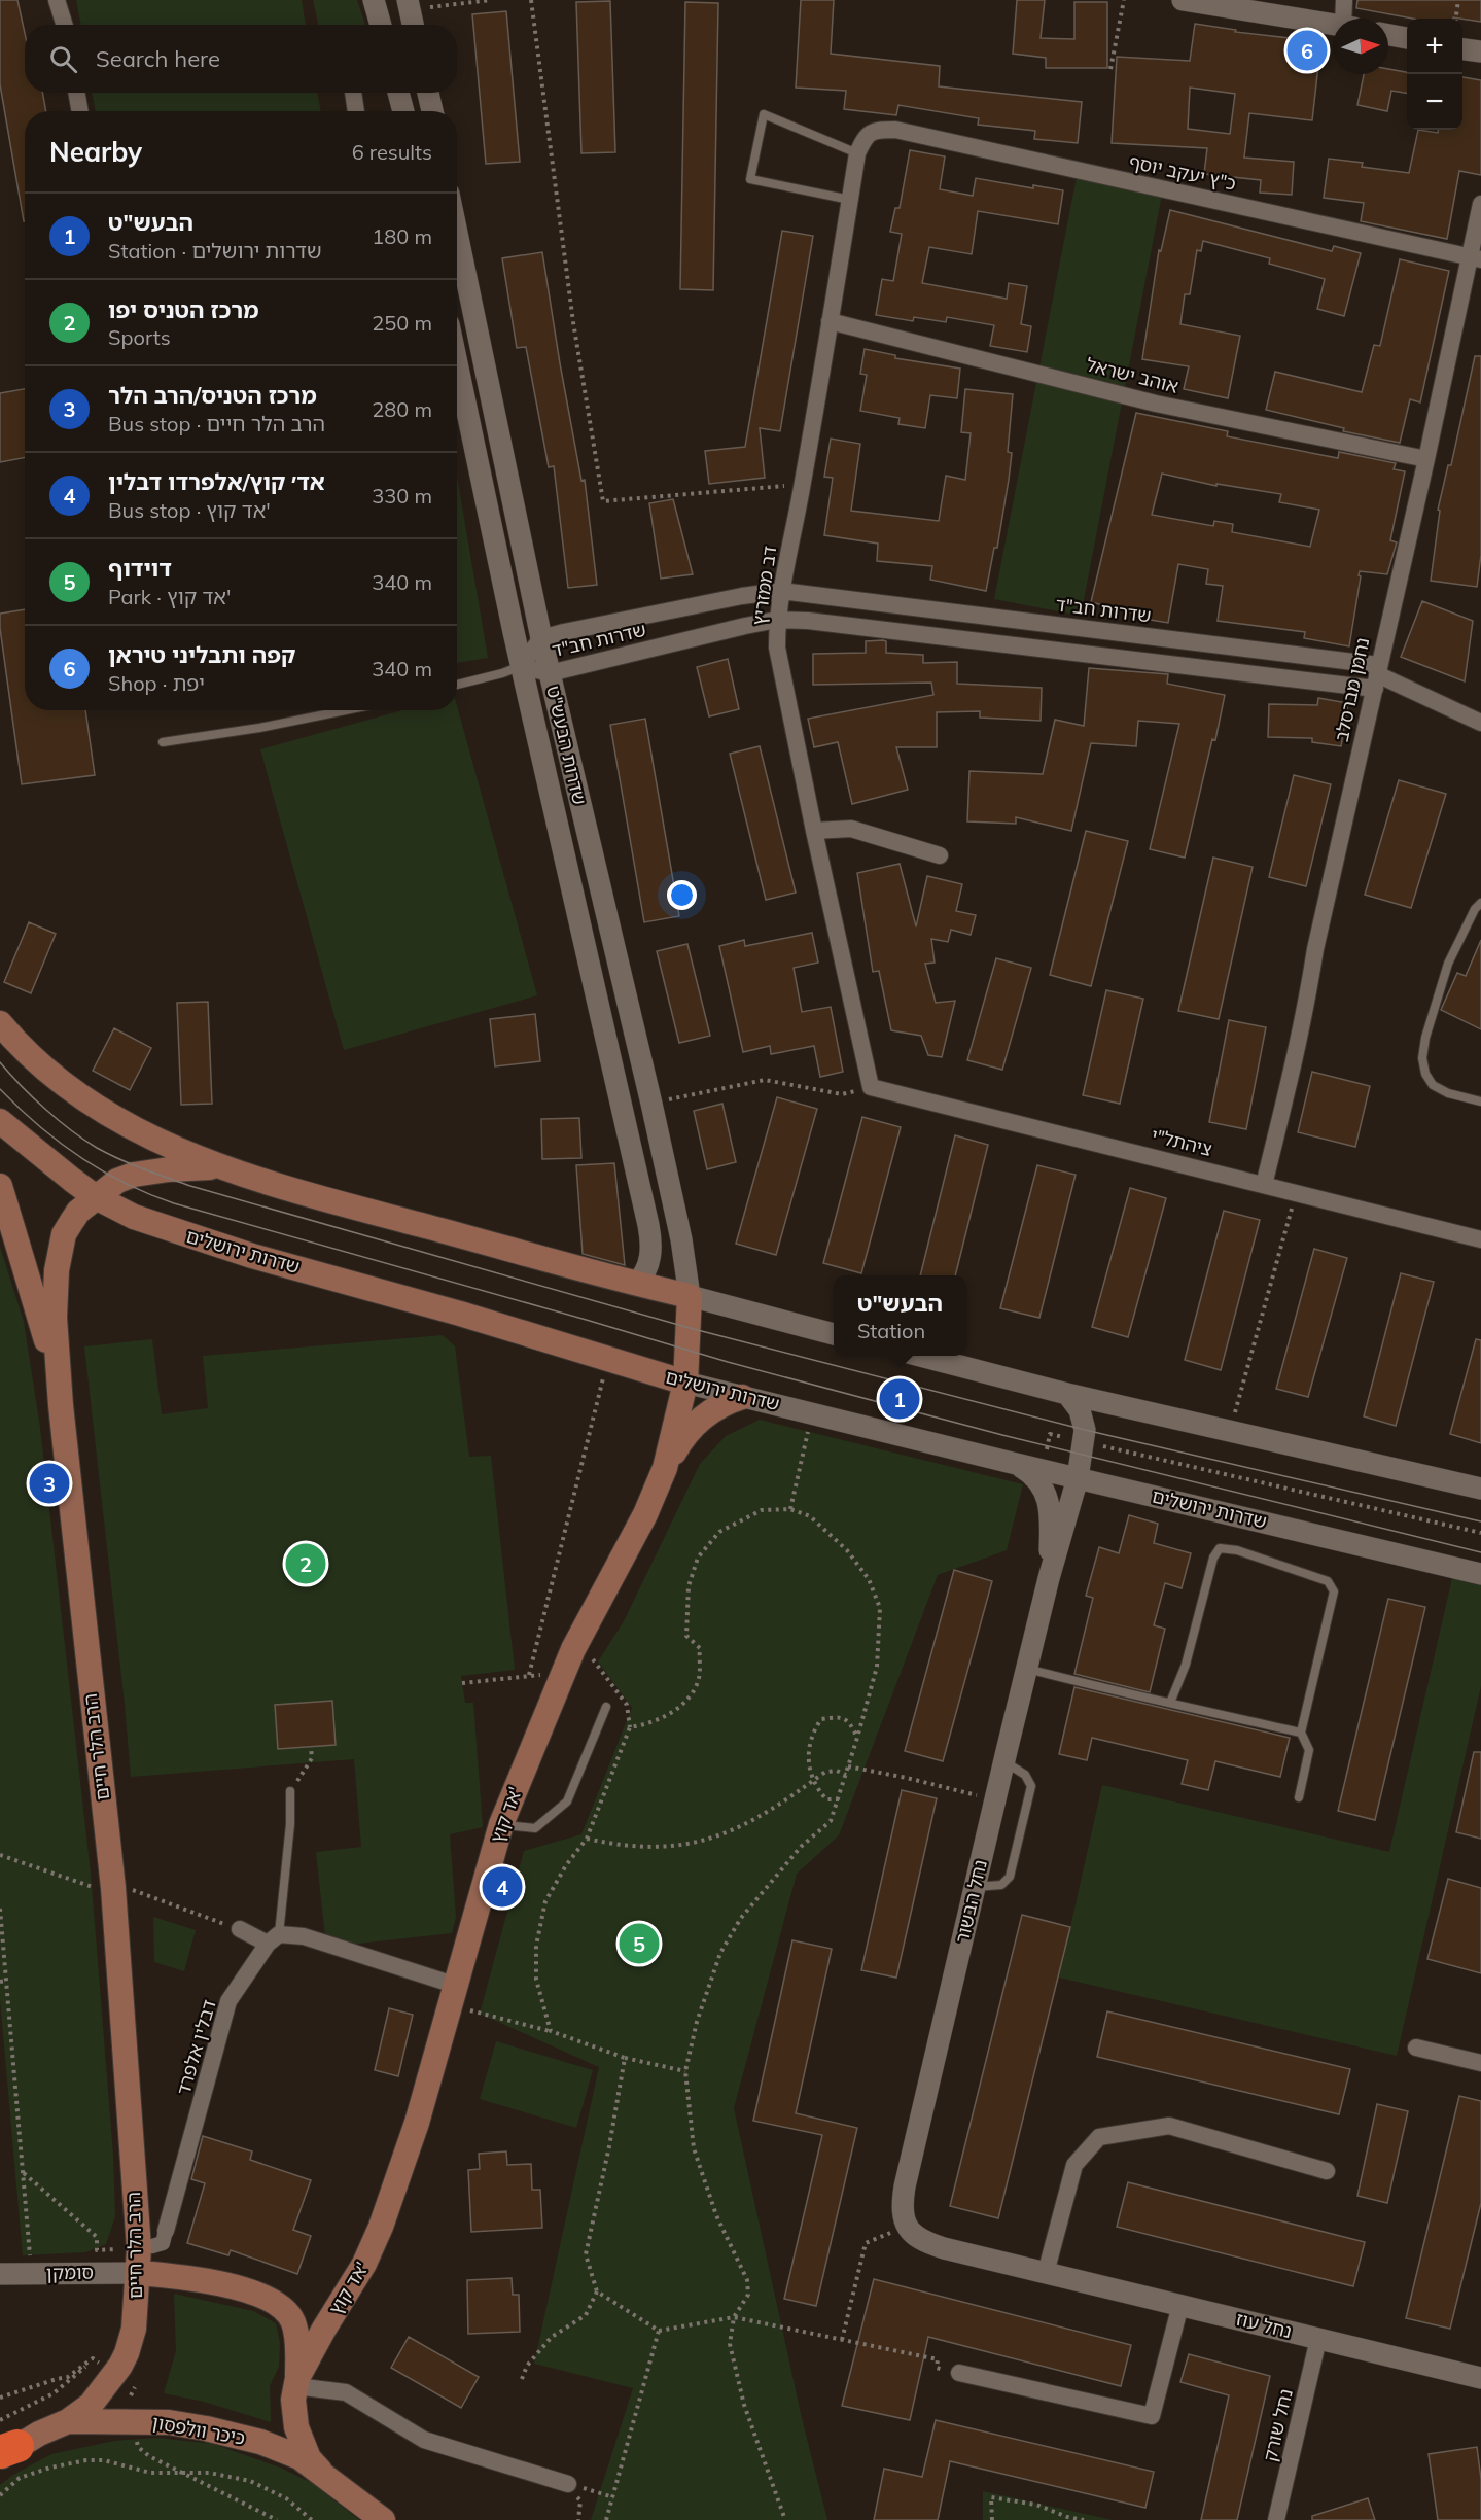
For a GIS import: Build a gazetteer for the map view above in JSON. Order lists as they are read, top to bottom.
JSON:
{
  "streets": {
    "main road": [
      "שדרות ירושלים",
      "הרב הלר חיים",
      "אד קוץ'",
      "כיכר וולפסון"
    ],
    "street": [
      "כ\"ץ יעקב יוסף",
      "אוהב ישראל",
      "דב ממזריץ",
      "שדרות חב\"ד",
      "נחמן מברסלב",
      "שדרות הבעש\"ט",
      "ציהתל\"י",
      "נחל הבשור",
      "דבלין אלפרד",
      "סומקן",
      "נחל עוז",
      "נחל שורק"
    ]
  },
  "crossings": [
    ["כ\"ץ יעקב יוסף", "דב ממזריץ"],
    ["כ\"ץ יעקב יוסף", "נחמן מברסלב"],
    ["אוהב ישראל", "דב ממזריץ"],
    ["אוהב ישראל", "נחמן מברסלב"],
    ["דב ממזריץ", "שדרות חב\"ד"],
    ["דב ממזריץ", "ציהתל\"י"],
    ["שדרות חב\"ד", "נחמן מברסלב"],
    ["שדרות חב\"ד", "שדרות הבעש\"ט"],
    ["נחמן מברסלב", "ציהתל\"י"],
    ["שדרות הבעש\"ט", "אד קוץ'"],
    ["שדרות ירושלים", "הרב הלר חיים"],
    ["שדרות ירושלים", "אד קוץ'"],
    ["שדרות ירושלים", "נחל הבשור"],
    ["הרב הלר חיים", "סומקן"],
    ["הרב הלר חיים", "כיכר וולפסון"],
    ["אד קוץ'", "כיכר וולפסון"],
    ["נחל הבשור", "נחל עוז"],
    ["נחל עוז", "נחל שורק"]
  ],
  "north": "right",
  "page": {
    "map_buttons": ["+", "−"],
    "search": "Search here",
    "pins": [
      "6",
      "1",
      "3",
      "2",
      "4",
      "5"
    ],
    "heading": ["Nearby", "6 results"],
    "list": [
      {
        "mark": "1",
        "name": "הבעש\"ט",
        "note": "Station · שדרות ירושלים",
        "value": "180 m"
      },
      {
        "mark": "2",
        "name": "מרכז הטניס יפו",
        "note": "Sports",
        "value": "250 m"
      },
      {
        "mark": "3",
        "name": "מרכז הטניס/הרב הלר",
        "note": "Bus stop · הרב הלר חיים",
        "value": "280 m"
      },
      {
        "mark": "4",
        "name": "אד׳ קוץ/אלפרדו דבלין",
        "note": "Bus stop · אד קוץ'",
        "value": "330 m"
      },
      {
        "mark": "5",
        "name": "דוידוף",
        "note": "Park · אד קוץ'",
        "value": "340 m"
      },
      {
        "mark": "6",
        "name": "קפה ותבליני טיראן",
        "note": "Shop · יפת",
        "value": "340 m"
      }
    ],
    "popup": ["הבעש\"ט", "Station"]
  }
}
